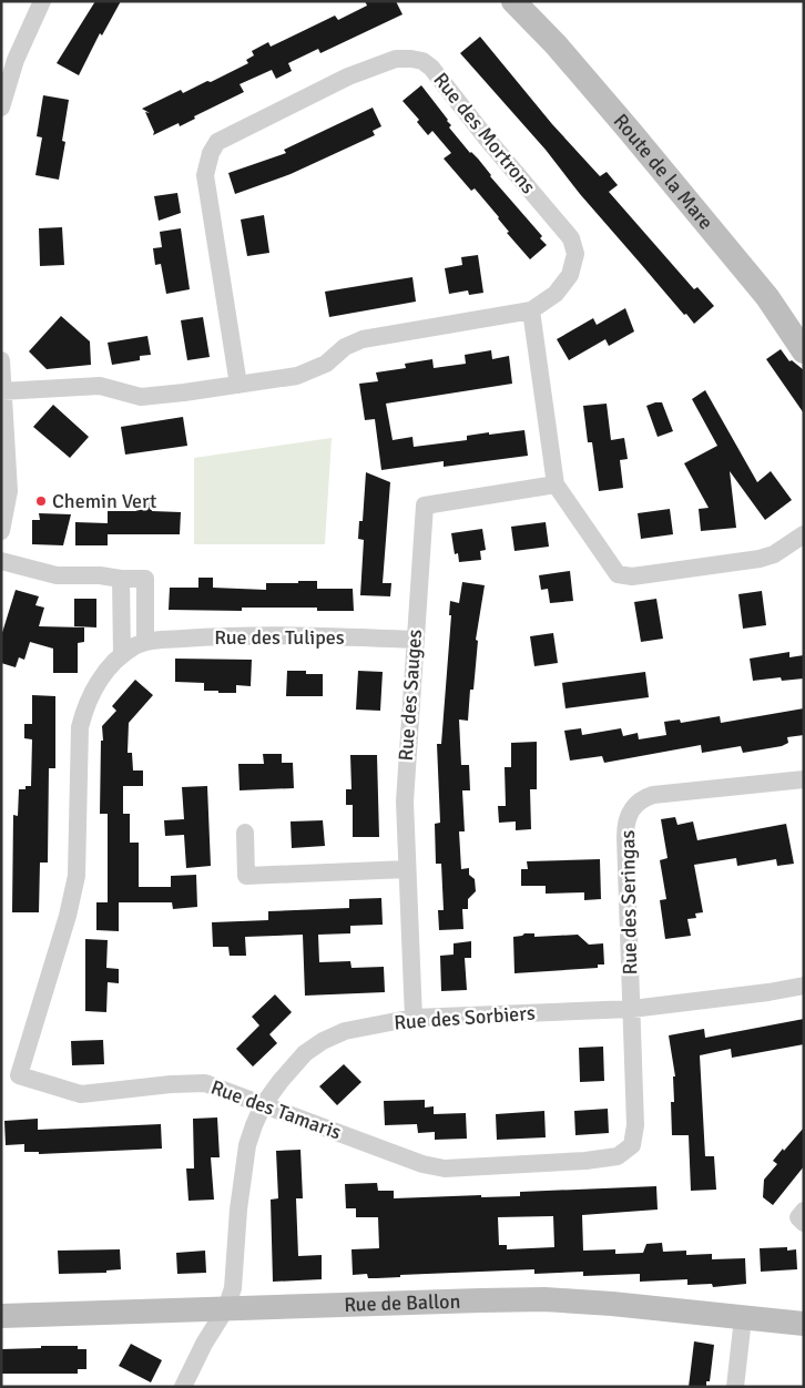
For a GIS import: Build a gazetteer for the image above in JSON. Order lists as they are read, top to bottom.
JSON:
{
  "streets": {
    "street": [
      "Rue des Mortrons",
      "Route de la Mare",
      "Rue des Tulipes",
      "Rue des Sauges",
      "Rue des Seringas",
      "Rue des Sorbiers",
      "Rue des Tamaris",
      "Rue de Ballon"
    ]
  },
  "crossings": [
    ["Rue des Tulipes", "Rue des Sauges"],
    ["Rue des Tulipes", "Rue des Tamaris"],
    ["Rue des Sauges", "Rue des Sorbiers"],
    ["Rue des Seringas", "Rue des Sorbiers"],
    ["Rue des Seringas", "Rue des Tamaris"],
    ["Rue des Sorbiers", "Rue des Tamaris"],
    ["Rue des Sorbiers", "Rue de Ballon"]
  ],
  "places": ["Chemin Vert"]
}
